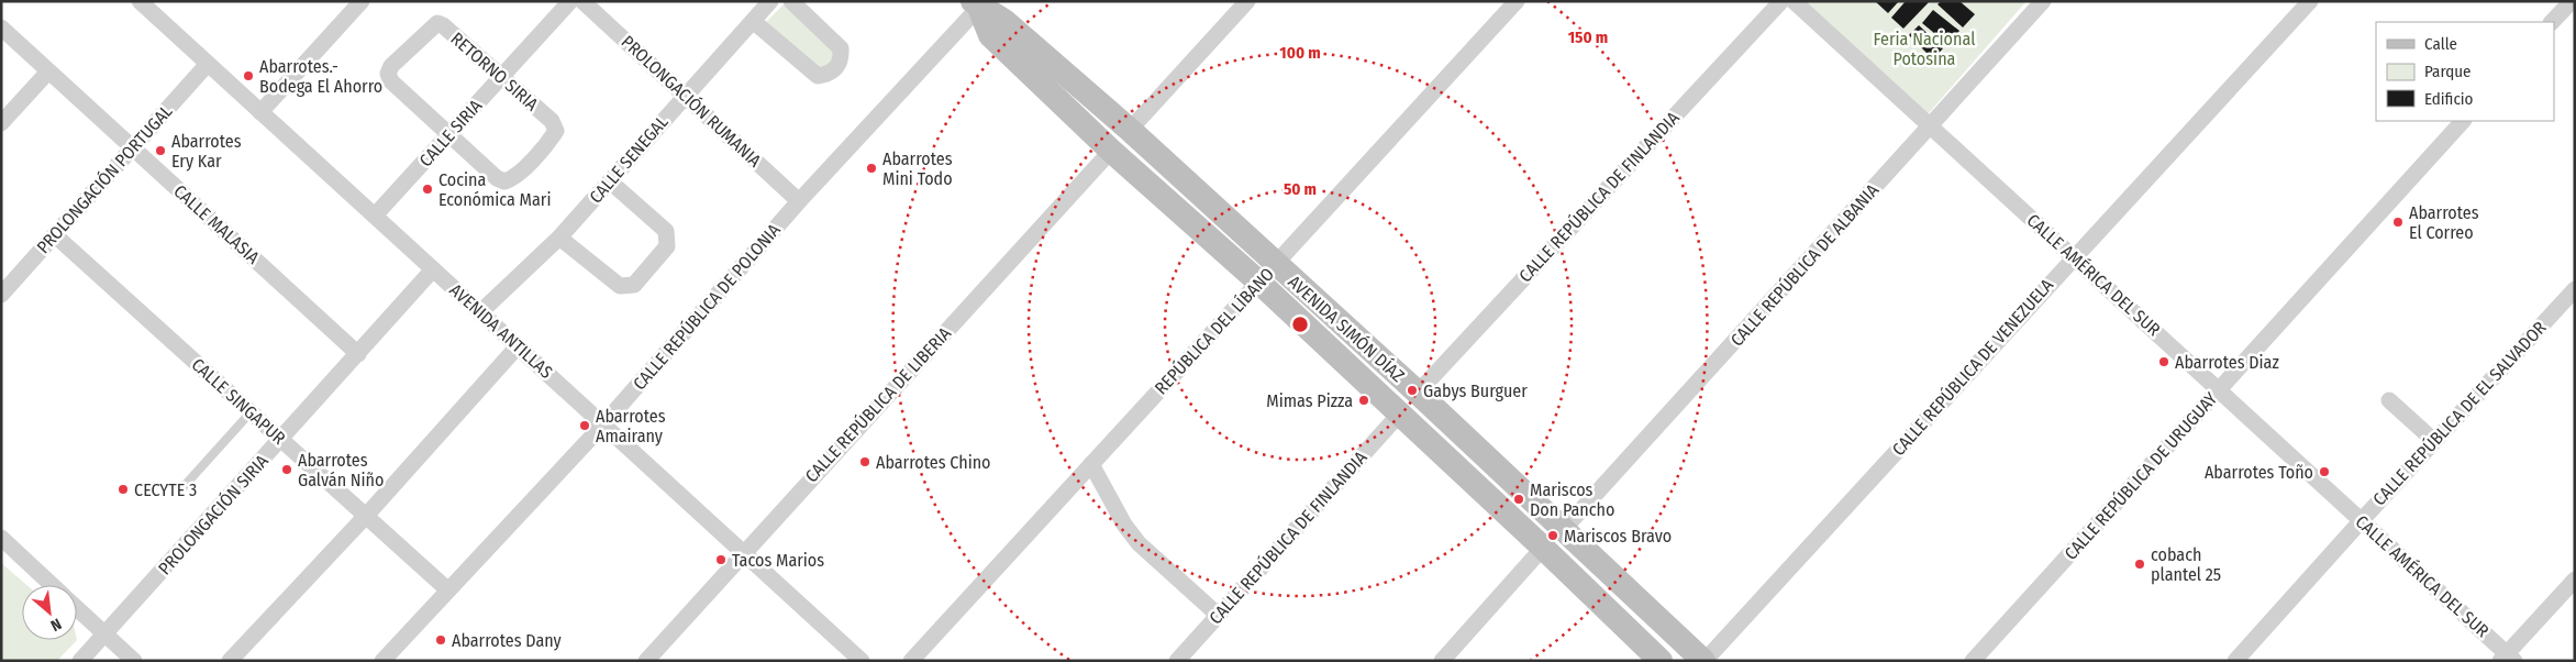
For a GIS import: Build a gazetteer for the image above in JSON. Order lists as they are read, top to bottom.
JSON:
{
  "streets": {
    "main road": ["AVENIDA SIMÓN DÍAZ"],
    "street": [
      "RETORNO SIRIA",
      "PROLONGACIÓN RUMANIA",
      "CALLE SIRIA",
      "CALLE SENEGAL",
      "PROLONGACIÓN PORTUGAL",
      "CALLE REPÚBLICA DE FINLANDIA",
      "CALLE MALASIA",
      "CALLE REPÚBLICA DE ALBANIA",
      "CALLE AMÉRICA DEL SUR",
      "CALLE REPÚBLICA DE POLONIA",
      "AVENIDA ANTILLAS",
      "REPÚBLICA DEL LÍBANO",
      "CALLE REPÚBLICA DE VENEZUELA",
      "CALLE SINGAPUR",
      "CALLE REPÚBLICA DE LIBERIA",
      "CALLE REPÚBLICA DE EL SALVADOR",
      "CALLE REPÚBLICA DE URUGUAY",
      "PROLONGACIÓN SIRIA"
    ]
  },
  "crossings": [
    ["RETORNO SIRIA", "CALLE SIRIA"],
    ["PROLONGACIÓN RUMANIA", "CALLE SENEGAL"],
    ["PROLONGACIÓN RUMANIA", "CALLE REPÚBLICA DE POLONIA"],
    ["CALLE SIRIA", "AVENIDA ANTILLAS"],
    ["CALLE SENEGAL", "AVENIDA ANTILLAS"],
    ["PROLONGACIÓN PORTUGAL", "CALLE MALASIA"],
    ["PROLONGACIÓN PORTUGAL", "AVENIDA ANTILLAS"],
    ["PROLONGACIÓN PORTUGAL", "CALLE SINGAPUR"],
    ["CALLE REPÚBLICA DE FINLANDIA", "AVENIDA SIMÓN DÍAZ"],
    ["CALLE MALASIA", "PROLONGACIÓN SIRIA"],
    ["CALLE REPÚBLICA DE ALBANIA", "CALLE AMÉRICA DEL SUR"],
    ["CALLE REPÚBLICA DE ALBANIA", "AVENIDA SIMÓN DÍAZ"],
    ["CALLE AMÉRICA DEL SUR", "CALLE REPÚBLICA DE VENEZUELA"],
    ["CALLE AMÉRICA DEL SUR", "CALLE REPÚBLICA DE EL SALVADOR"],
    ["CALLE AMÉRICA DEL SUR", "CALLE REPÚBLICA DE URUGUAY"],
    ["CALLE REPÚBLICA DE POLONIA", "AVENIDA SIMÓN DÍAZ"],
    ["CALLE REPÚBLICA DE POLONIA", "AVENIDA ANTILLAS"],
    ["CALLE REPÚBLICA DE POLONIA", "CALLE SINGAPUR"],
    ["AVENIDA SIMÓN DÍAZ", "REPÚBLICA DEL LÍBANO"],
    ["AVENIDA SIMÓN DÍAZ", "CALLE REPÚBLICA DE VENEZUELA"],
    ["AVENIDA SIMÓN DÍAZ", "CALLE REPÚBLICA DE LIBERIA"],
    ["AVENIDA ANTILLAS", "CALLE REPÚBLICA DE LIBERIA"],
    ["AVENIDA ANTILLAS", "PROLONGACIÓN SIRIA"],
    ["CALLE SINGAPUR", "PROLONGACIÓN SIRIA"]
  ],
  "parks": ["Feria Nacional Potosina"],
  "places": [
    "Abarrotes.- Bodega El Ahorro",
    "Abarrotes Ery Kar",
    "Abarrotes Mini Todo",
    "Cocina Económica Mari",
    "Abarrotes El Correo",
    "Abarrotes Diaz",
    "Gabys Burguer",
    "Mimas Pizza",
    "Abarrotes Amairany",
    "Abarrotes Chino",
    "Abarrotes Galván Niño",
    "Abarrotes Toño",
    "CECYTE 3",
    "Mariscos Don Pancho",
    "Mariscos Bravo",
    "Tacos Marios",
    "cobach plantel 25",
    "Abarrotes Dany"
  ],
  "legend": ["Calle", "Parque", "Edificio"],
  "north": "bottom right",
  "rings": ["150 m", "100 m", "50 m"]
}
